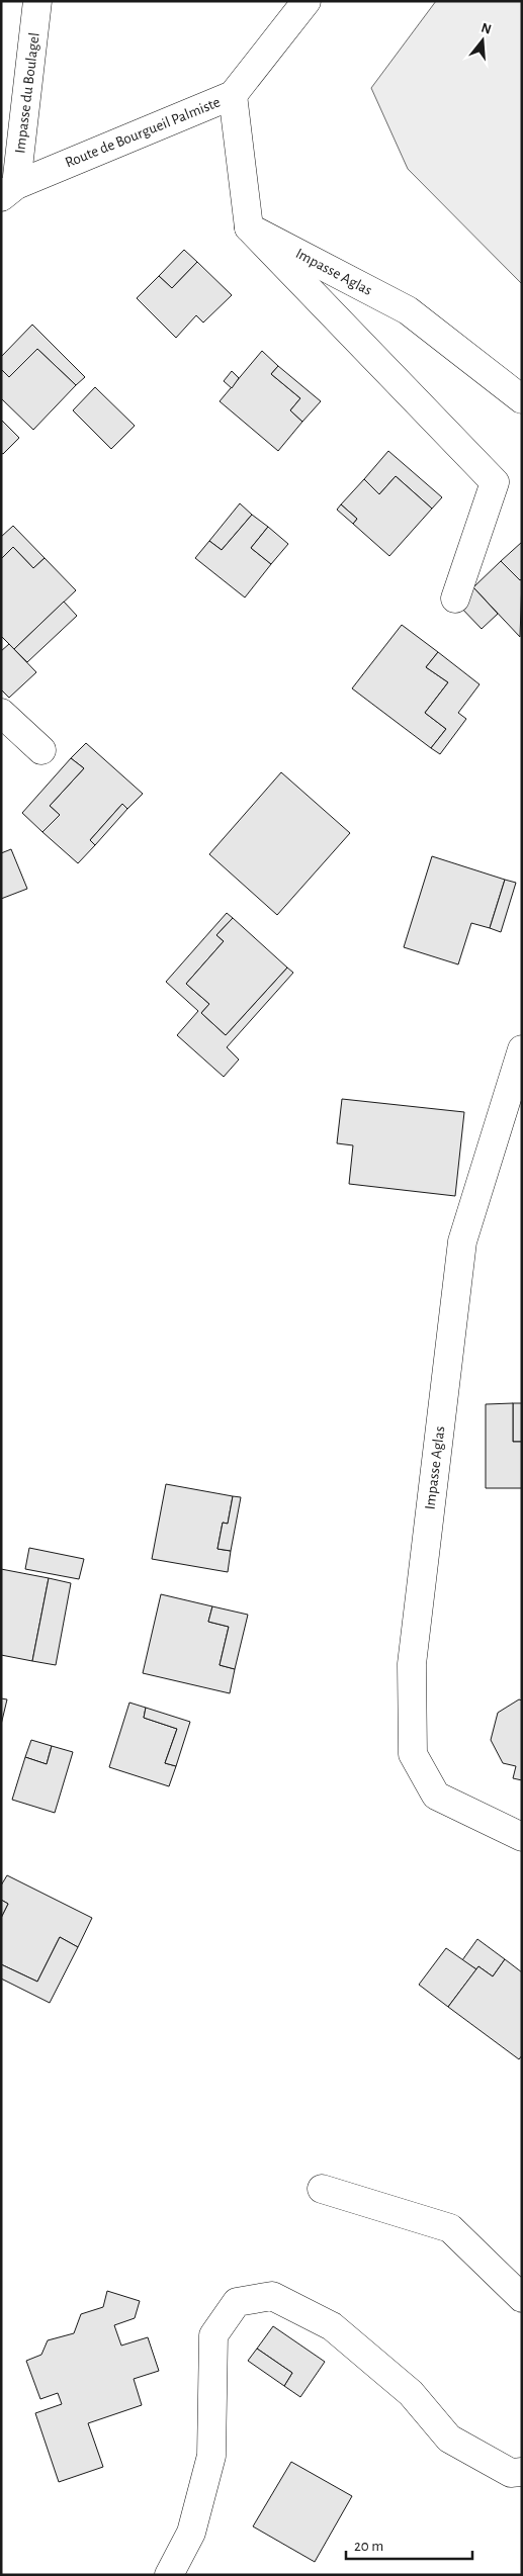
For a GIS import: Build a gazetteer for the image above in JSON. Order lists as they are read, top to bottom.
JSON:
{
  "streets": {
    "street": ["Impasse du Boulagel", "Route de Bourgueil Palmiste", "Impasse Aglas"]
  },
  "crossings": [
    ["Impasse du Boulagel", "Route de Bourgueil Palmiste"]
  ],
  "scale_bar": "20 m",
  "north": "top"
}
